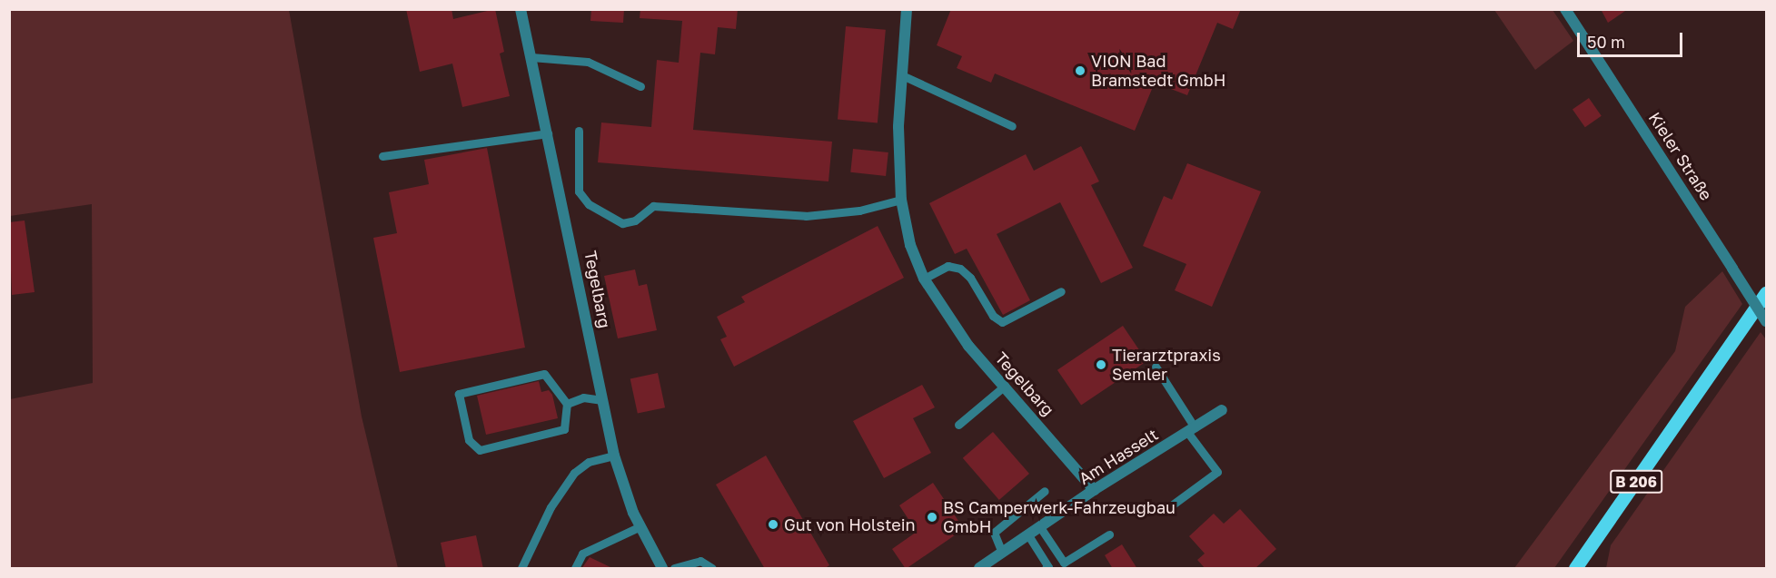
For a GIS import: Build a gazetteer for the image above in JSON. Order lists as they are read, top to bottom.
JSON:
{
  "streets": {
    "main road": ["B 206"],
    "street": ["Kieler Straße", "Tegelbarg", "Am Hasselt"]
  },
  "crossings": [
    ["Tegelbarg", "Am Hasselt"]
  ],
  "places": [
    "VION Bad Bramstedt GmbH",
    "Tierarztpraxis Semler",
    "BS Camperwerk-Fahrzeugbau GmbH",
    "Gut von Holstein"
  ],
  "scale_bar": "50 m"
}
